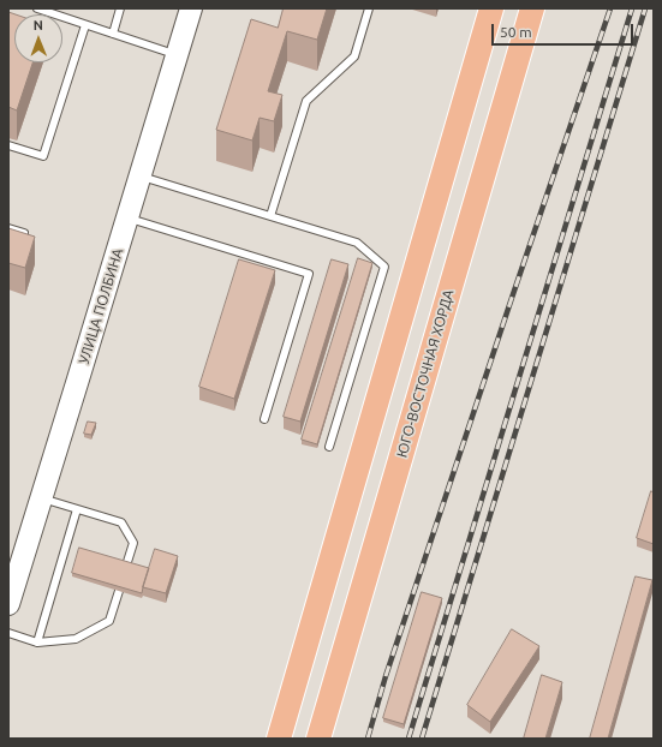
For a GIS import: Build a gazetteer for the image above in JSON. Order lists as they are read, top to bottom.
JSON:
{
  "streets": {
    "main road": ["УЛИЦА ПОЛБИНА", "ЮГО-ВОСТОЧНАЯ ХОРДА"]
  },
  "scale_bar": "50 m",
  "north": "top"
}
